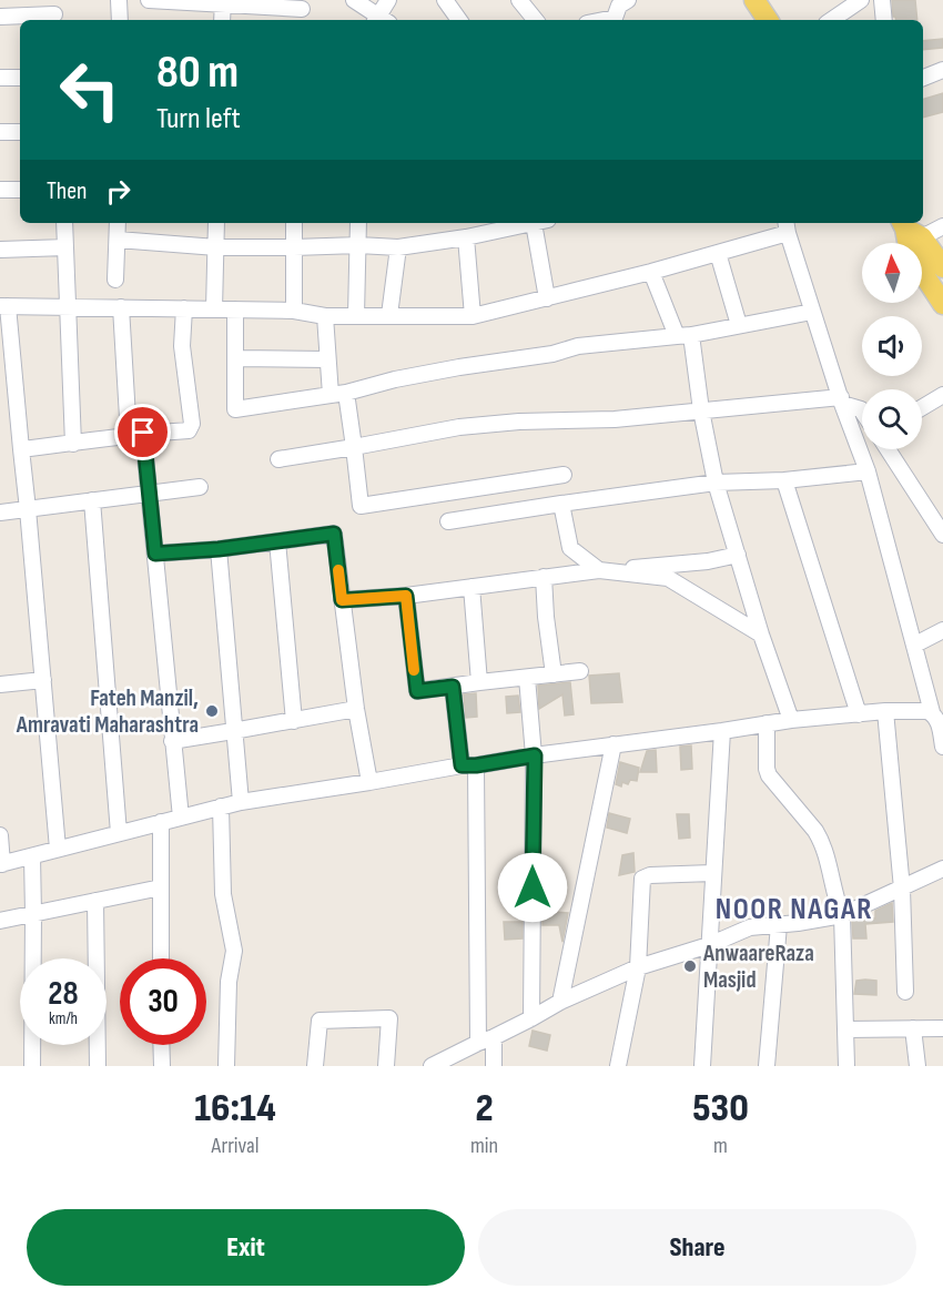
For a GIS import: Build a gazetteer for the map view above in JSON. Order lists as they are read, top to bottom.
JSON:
{
  "districts": ["NOOR NAGAR"],
  "places": ["Fateh Manzil, Amravati Maharashtra", "AnwaareRaza Masjid"],
  "north": "top",
  "page": {
    "turn": ["80 m", "Turn left"],
    "then": "Then",
    "speed": "28 km/h",
    "limit": "30",
    "eta": [
      "16:14",
      "Arrival",
      "2",
      "min",
      "530",
      "m"
    ],
    "buttons": ["Exit", "Share"]
  }
}
